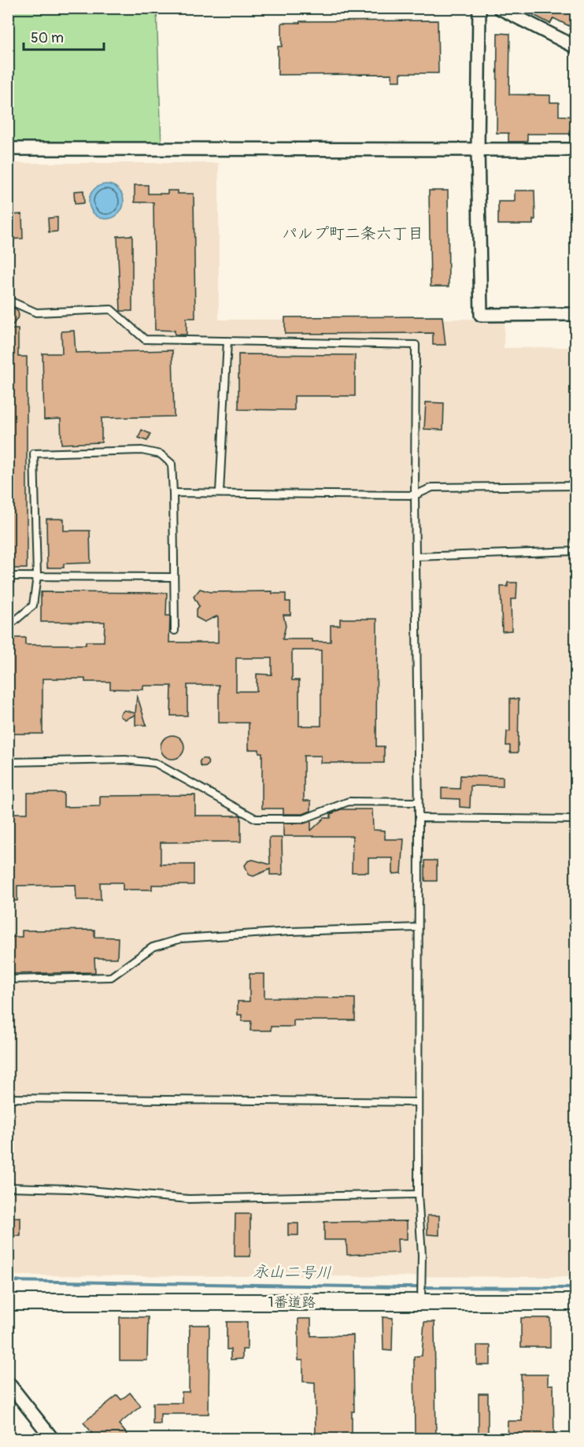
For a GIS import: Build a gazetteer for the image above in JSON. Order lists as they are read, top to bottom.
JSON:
{
  "streets": {
    "street": ["1番道路"]
  },
  "districts": ["パルプ町二条六丁目"],
  "water": ["永山二号川"],
  "scale_bar": "50 m"
}
